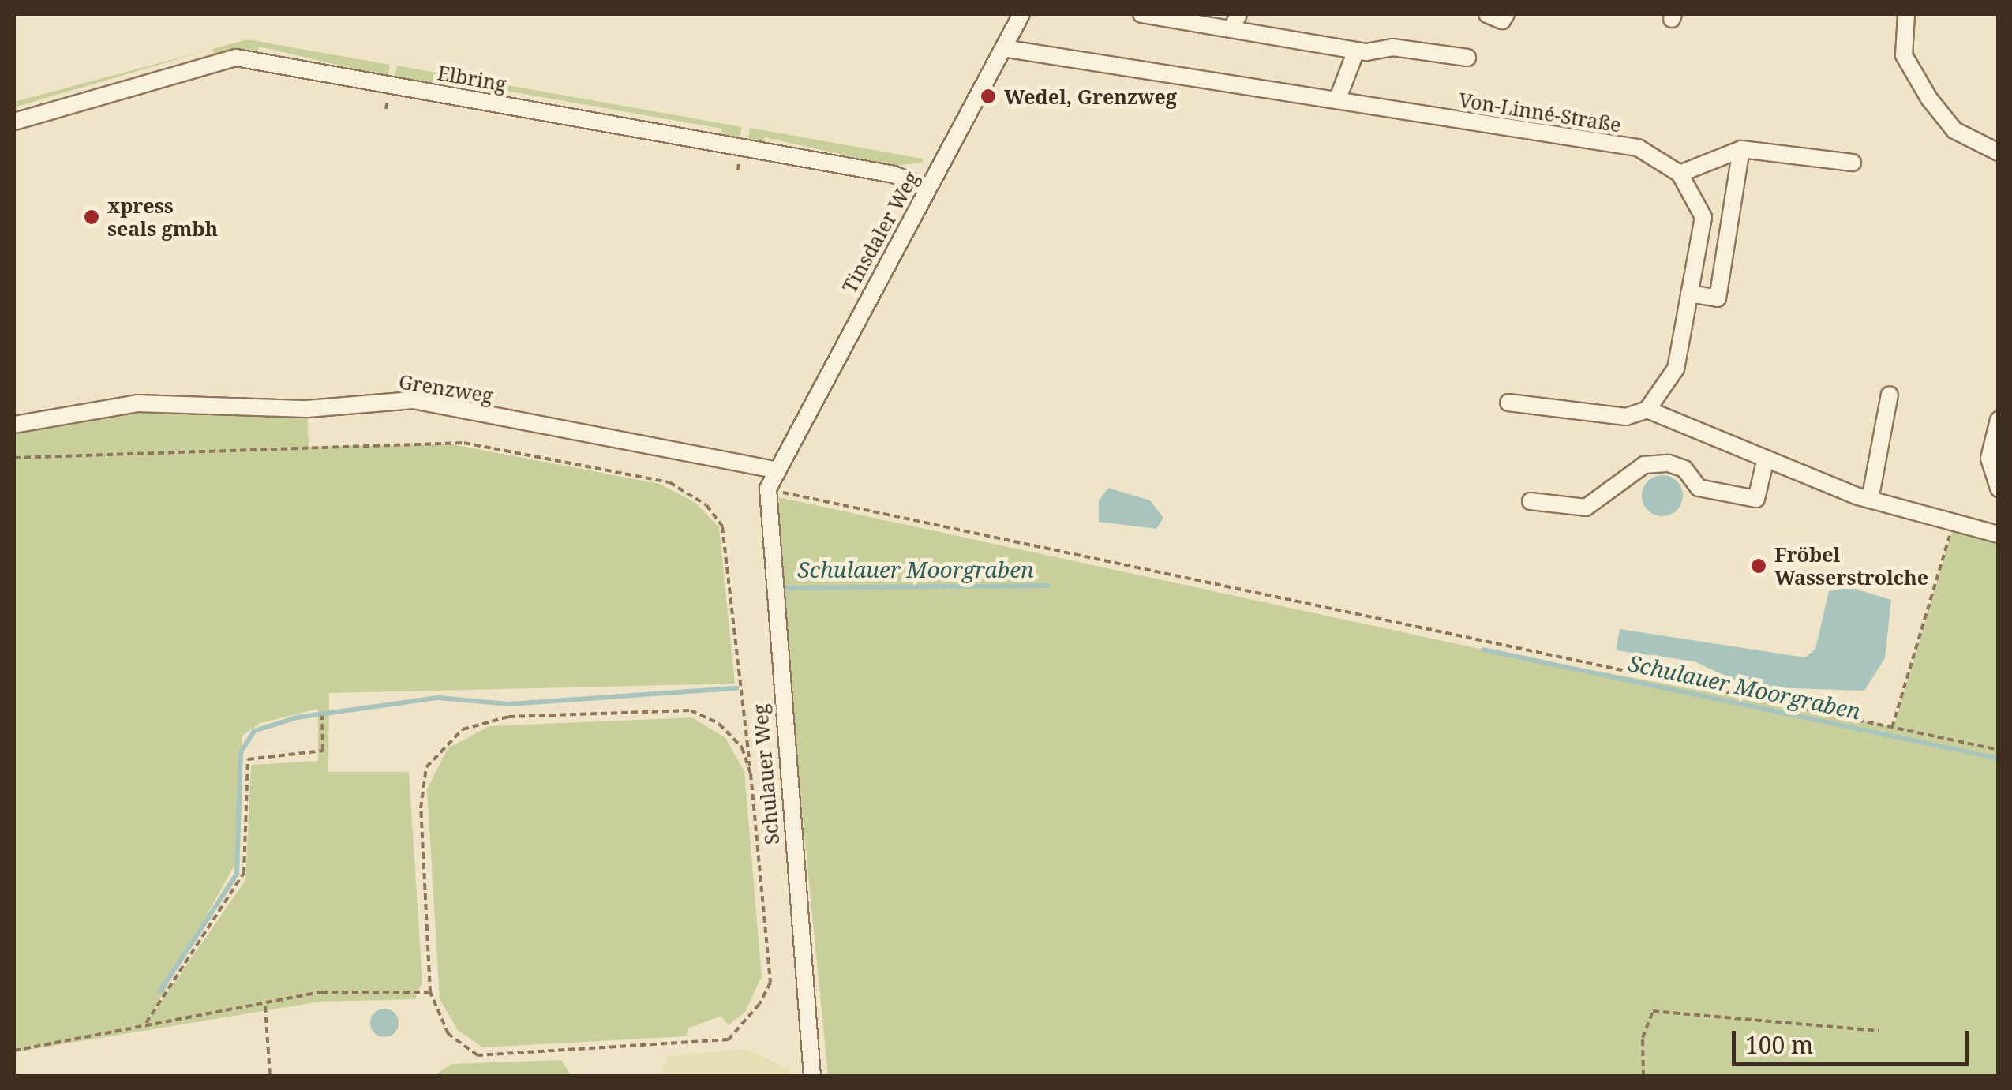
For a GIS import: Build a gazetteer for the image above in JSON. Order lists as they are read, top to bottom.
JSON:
{
  "streets": {
    "street": [
      "Elbring",
      "Von-Linné-Straße",
      "Tinsdaler Weg",
      "Grenzweg",
      "Schulauer Weg"
    ]
  },
  "crossings": [
    ["Elbring", "Tinsdaler Weg"],
    ["Von-Linné-Straße", "Tinsdaler Weg"],
    ["Tinsdaler Weg", "Grenzweg"],
    ["Tinsdaler Weg", "Schulauer Weg"],
    ["Grenzweg", "Schulauer Weg"]
  ],
  "water": ["Schulauer Moorgraben"],
  "places": ["Wedel, Grenzweg", "xpress seals gmbh", "Fröbel Wasserstrolche"],
  "scale_bar": "100 m"
}
